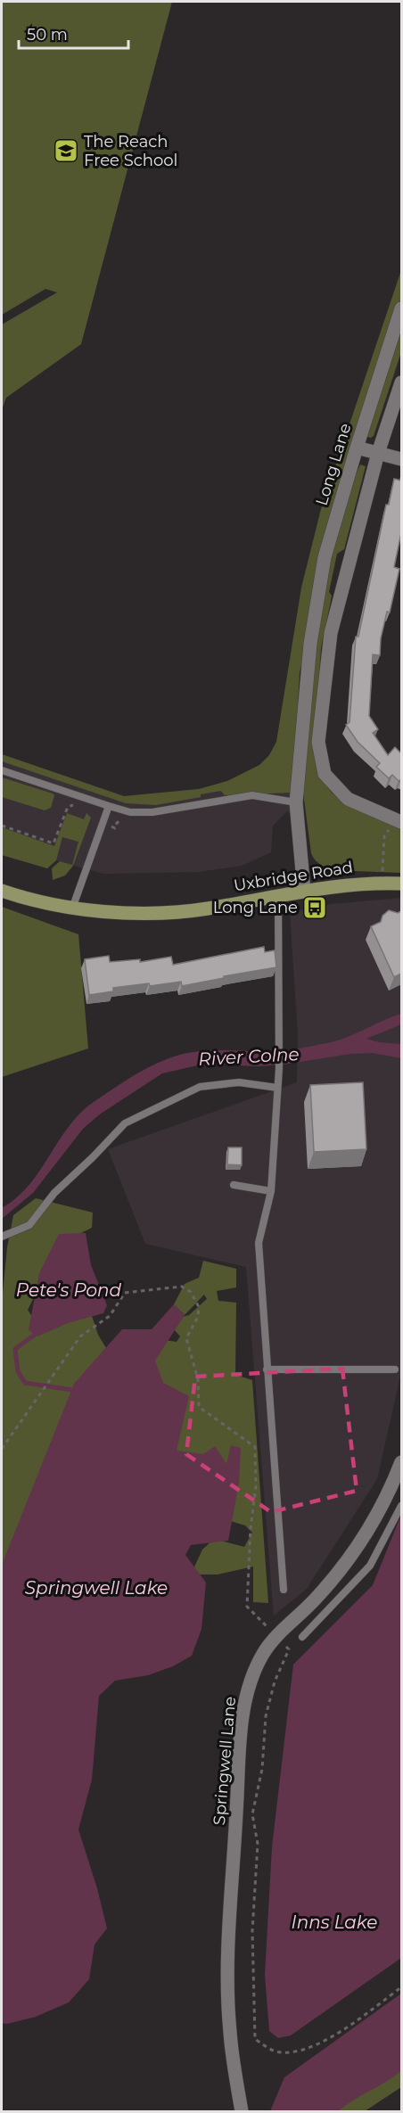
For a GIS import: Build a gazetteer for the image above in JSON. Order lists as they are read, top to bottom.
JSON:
{
  "streets": {
    "main road": ["Uxbridge Road"],
    "street": ["Long Lane", "Springwell Lane"]
  },
  "crossings": [
    ["Long Lane", "Uxbridge Road"]
  ],
  "water": [
    "River Colne",
    "Pete's Pond",
    "Springwell Lake",
    "Inns Lake"
  ],
  "places": {
    "school or university": ["The Reach Free School"],
    "bus stop": ["Long Lane"]
  },
  "scale_bar": "50 m"
}
